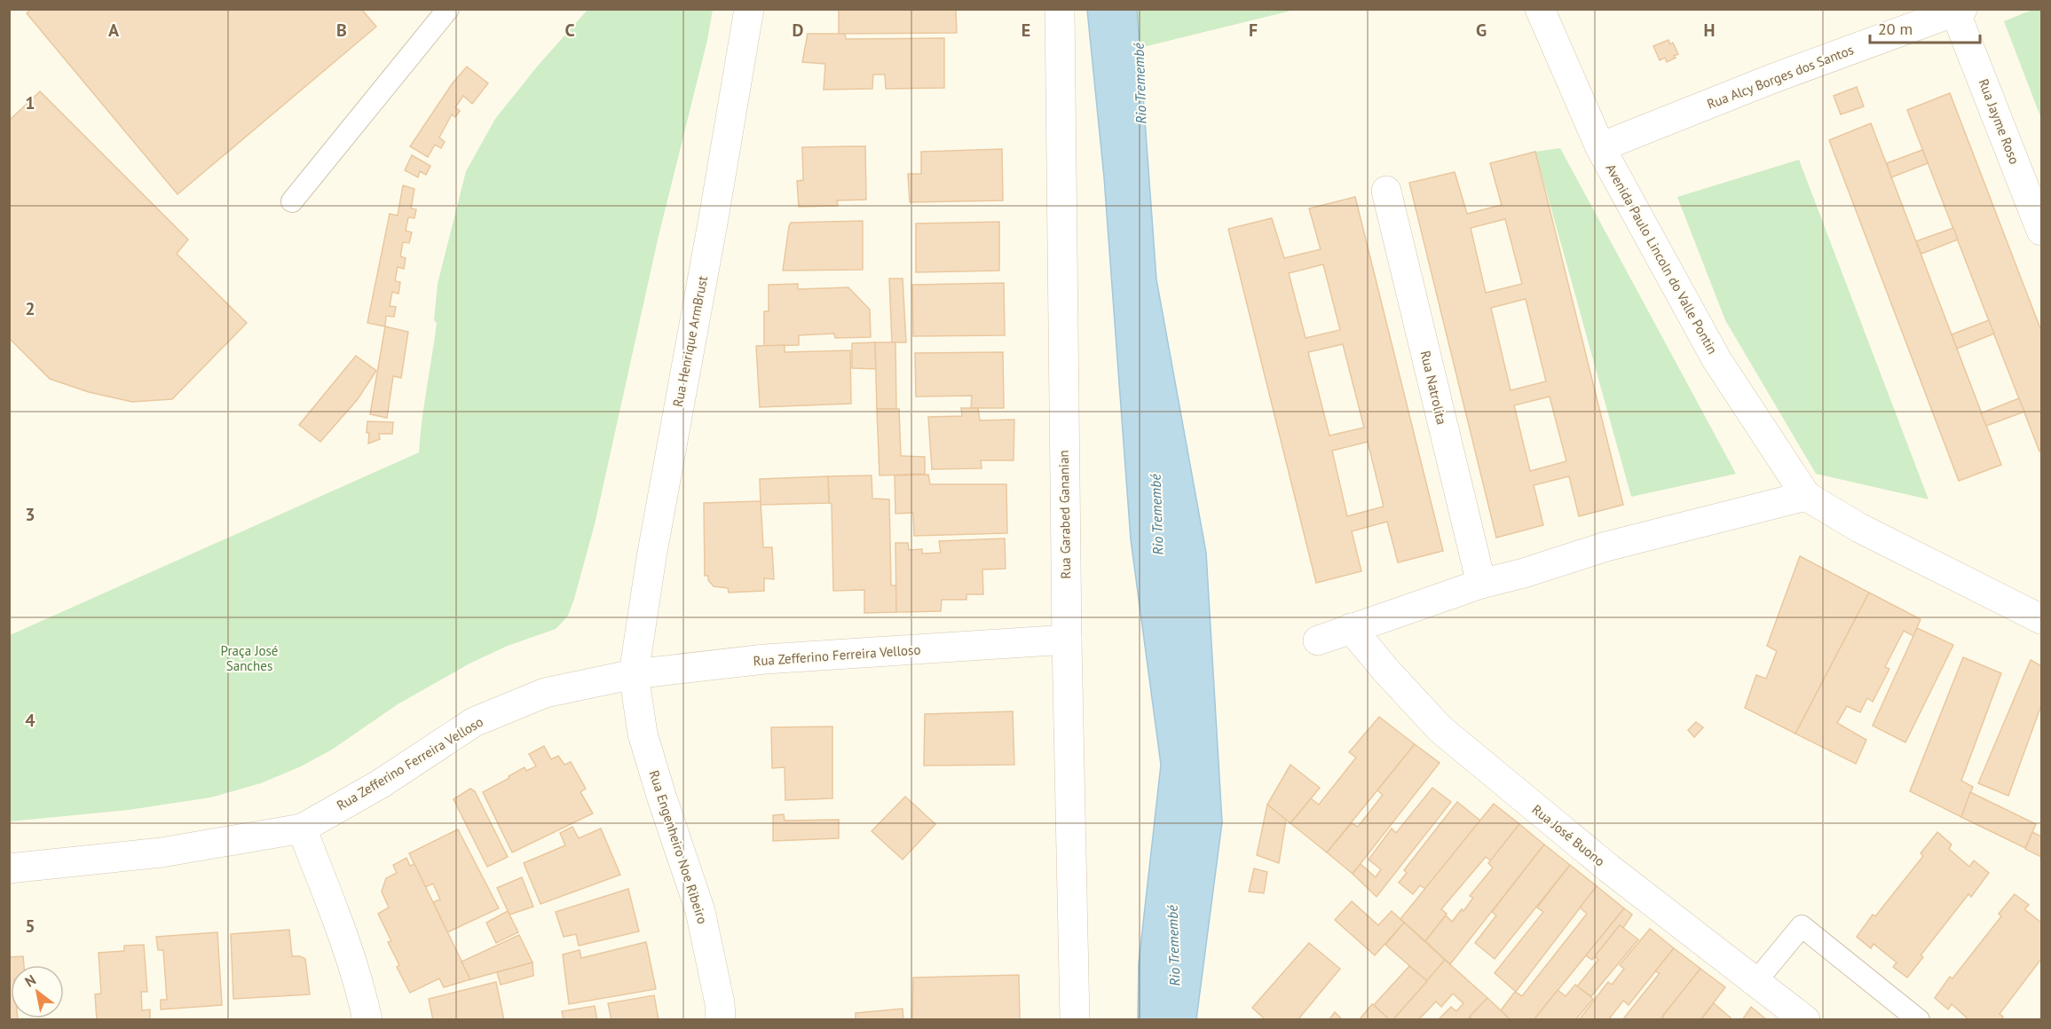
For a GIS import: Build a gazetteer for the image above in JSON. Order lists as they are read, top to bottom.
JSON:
{
  "streets": {
    "street": [
      "Rua Alcy Borges dos Santos",
      "Rua Jayme Roso",
      "Avenida Paulo Lincoln do Valle Pontin",
      "Rua Henrique ArmBrust",
      "Rua Natrolita",
      "Rua Garabed Gananian",
      "Rua Zefferino Ferreira Velloso",
      "Rua José Buono",
      "Rua Engenheiro Noe Ribeiro"
    ]
  },
  "crossings": [
    ["Rua Alcy Borges dos Santos", "Rua Jayme Roso"],
    ["Rua Alcy Borges dos Santos", "Avenida Paulo Lincoln do Valle Pontin"],
    ["Rua Henrique ArmBrust", "Rua Zefferino Ferreira Velloso"],
    ["Rua Henrique ArmBrust", "Rua Engenheiro Noe Ribeiro"],
    ["Rua Garabed Gananian", "Rua Zefferino Ferreira Velloso"],
    ["Rua Zefferino Ferreira Velloso", "Rua Engenheiro Noe Ribeiro"]
  ],
  "water": ["Rio Tremembé"],
  "parks": ["Praça José Sanches"],
  "scale_bar": "20 m",
  "north": "top left",
  "grid": {
    "columns": [
      "A",
      "B",
      "C",
      "D",
      "E",
      "F",
      "G",
      "H"
    ],
    "rows": [
      "1",
      "2",
      "3",
      "4",
      "5"
    ]
  }
}
